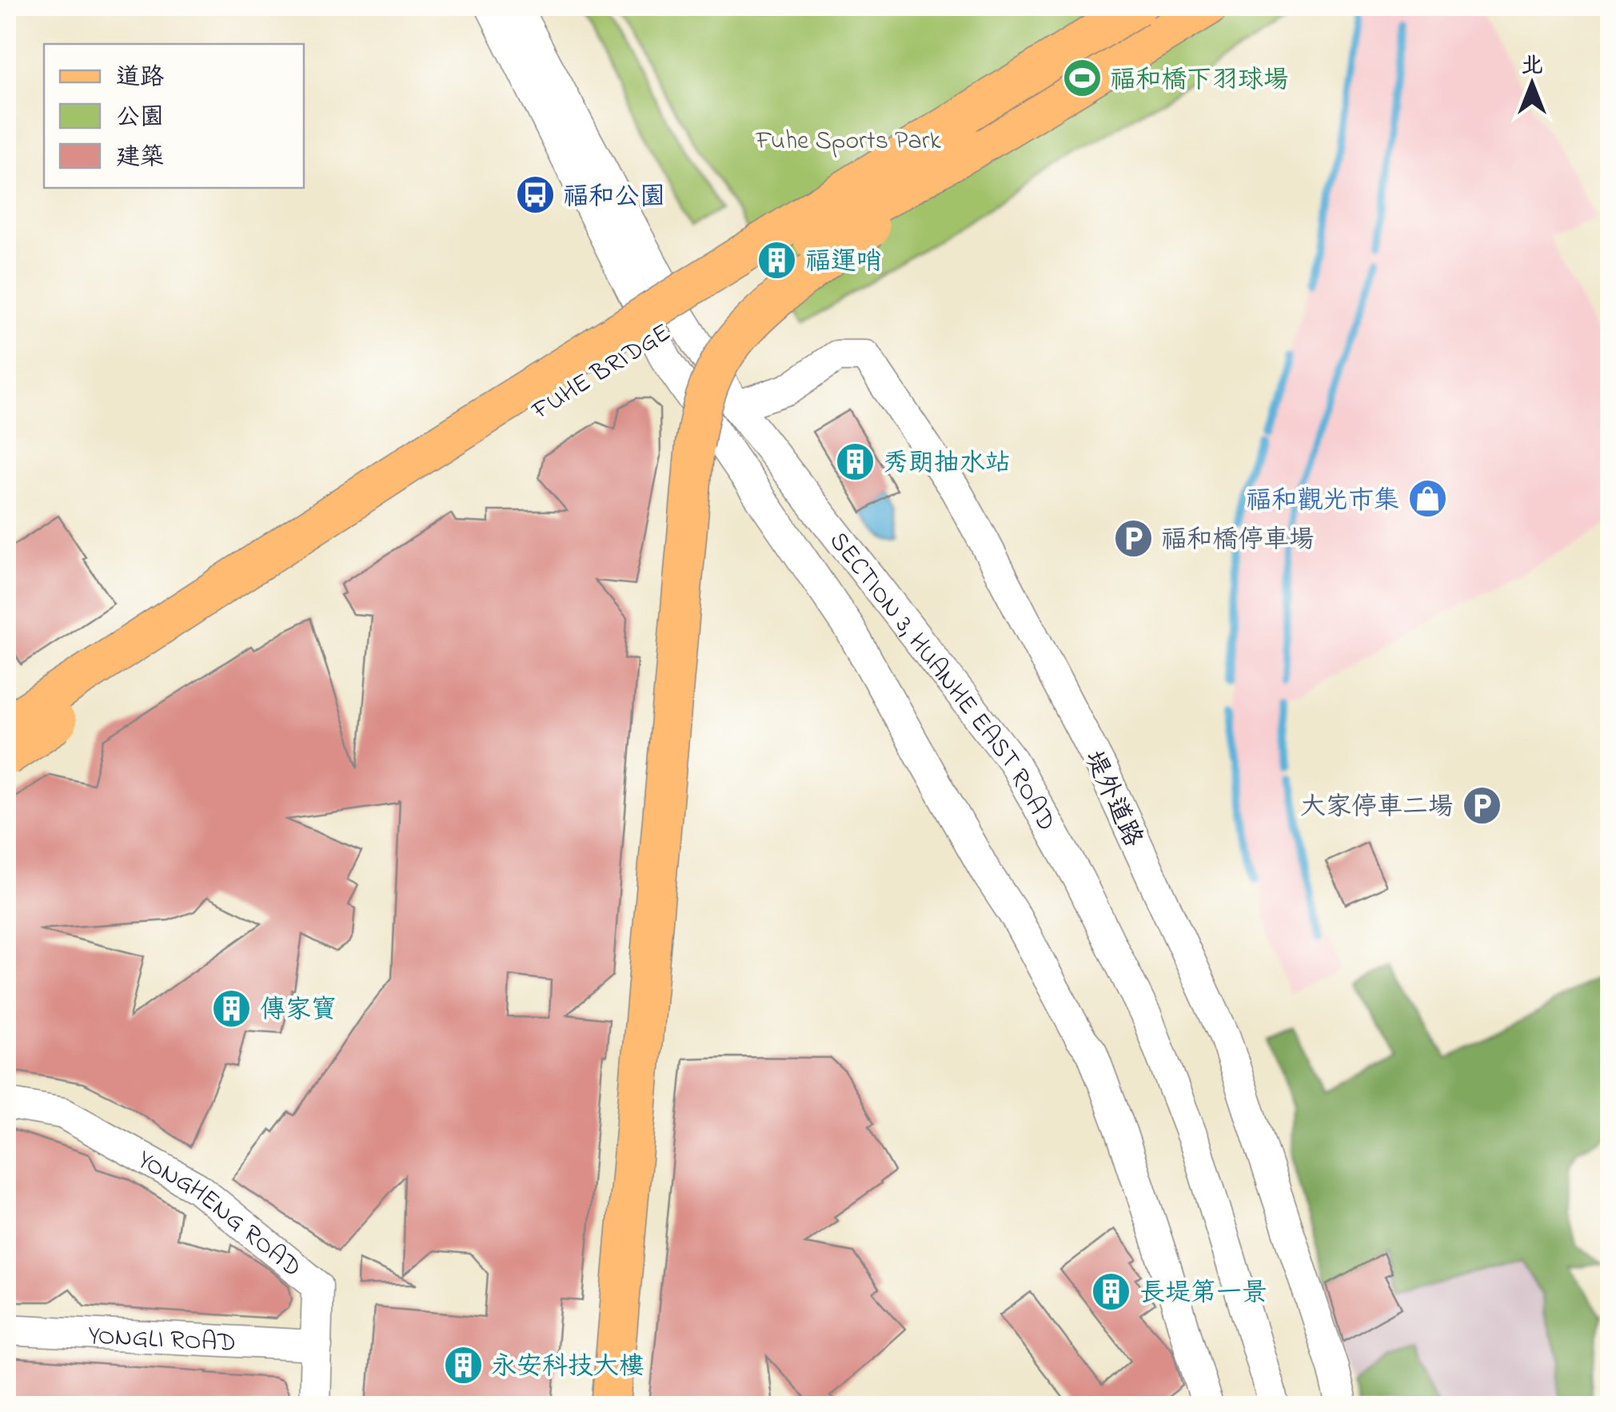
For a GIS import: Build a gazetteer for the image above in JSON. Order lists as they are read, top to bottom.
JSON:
{
  "streets": {
    "main road": ["FUHE BRIDGE"],
    "street": [
      "SECTION 3, HUANHE EAST ROAD",
      "堤外道路",
      "YONGHENG ROAD",
      "YONGLI ROAD"
    ]
  },
  "crossings": [
    ["SECTION 3, HUANHE EAST ROAD", "堤外道路"],
    ["YONGHENG ROAD", "YONGLI ROAD"]
  ],
  "parks": ["Fuhe Sports Park"],
  "places": {
    "sports": ["福和橋下羽球場"],
    "bus stop": ["福和公園"],
    "building": [
      "福運哨",
      "秀朗抽水站",
      "傳家寶",
      "長堤第一景",
      "永安科技大樓"
    ],
    "shop": ["福和觀光市集"],
    "parking": ["福和橋停車場", "大家停車二場"]
  },
  "legend": ["道路", "公園", "建築"],
  "north": "top"
}
